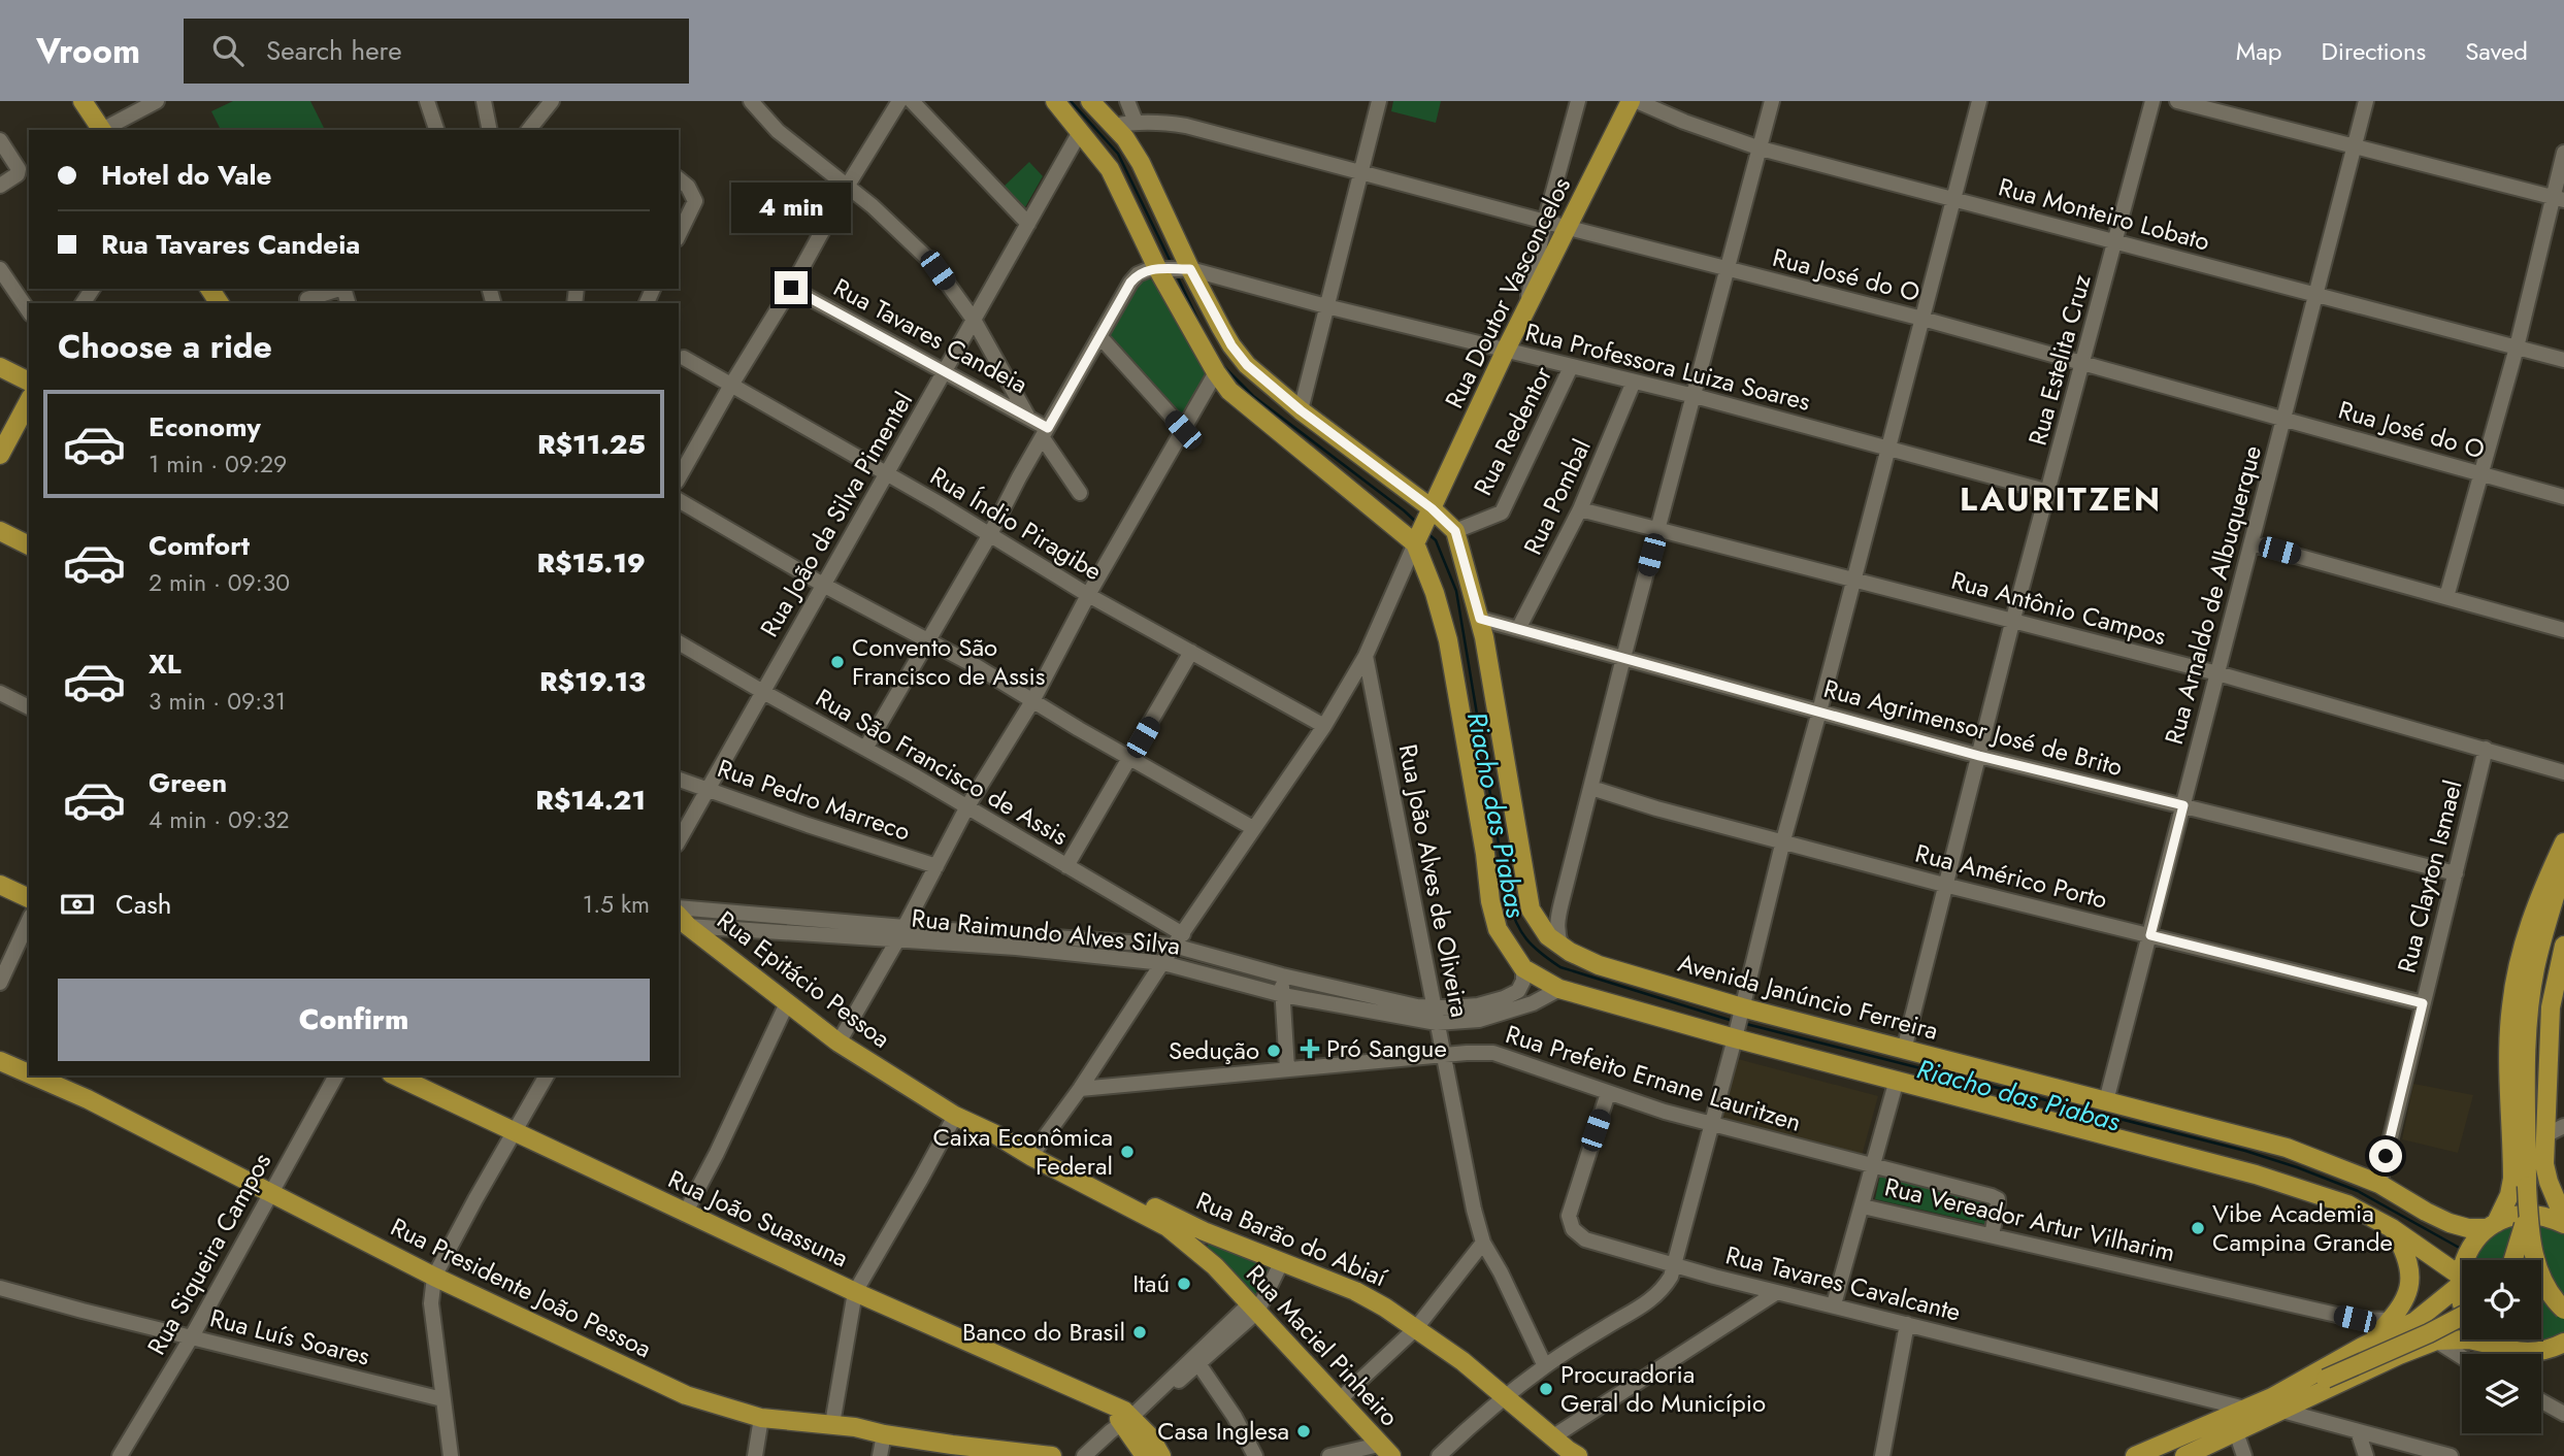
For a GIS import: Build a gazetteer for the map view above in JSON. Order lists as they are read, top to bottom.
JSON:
{
  "streets": {
    "main road": [
      "Rua Doutor Vasconcelos",
      "Rua Epitácio Pessoa",
      "Avenida Janúncio Ferreira",
      "Rua João Suassuna",
      "Rua Barão do Abiaí",
      "Rua Presidente João Pessoa",
      "Rua Maciel Pinheiro"
    ],
    "street": [
      "Rua Monteiro Lobato",
      "Rua José do O",
      "Rua Tavares Candeia",
      "Rua Estelita Cruz",
      "Rua Professora Luiza Soares",
      "Rua Redentor",
      "Rua Pombal",
      "Rua João da Silva Pimentel",
      "Rua Índio Piragibe",
      "Rua Arnaldo de Albuquerque",
      "Rua Antônio Campos",
      "Rua Agrimensor José de Brito",
      "Rua São Francisco de Assis",
      "Rua Pedro Marreco",
      "Rua Américo Porto",
      "Rua Clayton Ismael",
      "Rua João Alves de Oliveira",
      "Rua Raimundo Alves Silva",
      "Rua Prefeito Ernane Lauritzen",
      "Rua Vereador Artur Vilharim",
      "Rua Siqueira Campos",
      "Rua Tavares Cavalcante",
      "Rua Luís Soares"
    ]
  },
  "crossings": [
    ["Rua Monteiro Lobato", "Rua Estelita Cruz"],
    ["Rua Monteiro Lobato", "Rua Arnaldo de Albuquerque"],
    ["Rua José do O", "Rua Doutor Vasconcelos"],
    ["Rua José do O", "Rua Estelita Cruz"],
    ["Rua José do O", "Rua Arnaldo de Albuquerque"],
    ["Rua Doutor Vasconcelos", "Rua Professora Luiza Soares"],
    ["Rua Tavares Candeia", "Rua João da Silva Pimentel"],
    ["Rua Estelita Cruz", "Rua Professora Luiza Soares"],
    ["Rua Estelita Cruz", "Rua Antônio Campos"],
    ["Rua Estelita Cruz", "Rua Agrimensor José de Brito"],
    ["Rua Estelita Cruz", "Rua Américo Porto"],
    ["Rua Estelita Cruz", "Avenida Janúncio Ferreira"],
    ["Rua Professora Luiza Soares", "Rua Redentor"],
    ["Rua Professora Luiza Soares", "Rua Pombal"],
    ["Rua Redentor", "Avenida Janúncio Ferreira"],
    ["Rua Pombal", "Rua Antônio Campos"],
    ["Rua Pombal", "Rua Agrimensor José de Brito"],
    ["Rua João da Silva Pimentel", "Rua Índio Piragibe"],
    ["Rua João da Silva Pimentel", "Rua São Francisco de Assis"],
    ["Rua João da Silva Pimentel", "Rua Pedro Marreco"],
    ["Rua Arnaldo de Albuquerque", "Rua Antônio Campos"],
    ["Rua Arnaldo de Albuquerque", "Rua Agrimensor José de Brito"],
    ["Rua Arnaldo de Albuquerque", "Rua Américo Porto"],
    ["Rua Arnaldo de Albuquerque", "Avenida Janúncio Ferreira"],
    ["Rua Antônio Campos", "Rua Clayton Ismael"],
    ["Rua Agrimensor José de Brito", "Rua Clayton Ismael"],
    ["Rua Agrimensor José de Brito", "Avenida Janúncio Ferreira"],
    ["Rua São Francisco de Assis", "Rua Raimundo Alves Silva"],
    ["Rua Américo Porto", "Rua Clayton Ismael"],
    ["Rua Clayton Ismael", "Avenida Janúncio Ferreira"],
    ["Rua João Alves de Oliveira", "Rua Raimundo Alves Silva"],
    ["Rua João Alves de Oliveira", "Rua Prefeito Ernane Lauritzen"],
    ["Rua Raimundo Alves Silva", "Rua Epitácio Pessoa"],
    ["Rua Epitácio Pessoa", "Rua Barão do Abiaí"],
    ["Rua Epitácio Pessoa", "Rua Maciel Pinheiro"],
    ["Rua Prefeito Ernane Lauritzen", "Rua Vereador Artur Vilharim"],
    ["Rua Prefeito Ernane Lauritzen", "Rua Tavares Cavalcante"],
    ["Rua Barão do Abiaí", "Rua Maciel Pinheiro"],
    ["Rua Siqueira Campos", "Rua Presidente João Pessoa"],
    ["Rua Siqueira Campos", "Rua Luís Soares"]
  ],
  "districts": ["LAURITZEN"],
  "water": ["Riacho das Piabas"],
  "places": {
    "other": [
      "Convento São Francisco de Assis",
      "Sedução",
      "Caixa Econômica Federal",
      "Vibe Academia Campina Grande",
      "Itaú",
      "Banco do Brasil",
      "Procuradoria Geral do Município",
      "Casa Inglesa"
    ],
    "health": ["Pró Sangue"]
  },
  "page": {
    "header": "Vroom",
    "search": "Search here",
    "nav": ["Map", "Directions", "Saved"],
    "banner": ["Hotel do Vale", "Rua Tavares Candeia"],
    "bubble": "4 min",
    "heading": "Choose a ride",
    "list": [
      {
        "name": "Economy",
        "note": "1 min · 09:29",
        "value": "R$11.25"
      },
      {
        "name": "Comfort",
        "note": "2 min · 09:30",
        "value": "R$15.19"
      },
      {
        "name": "XL",
        "note": "3 min · 09:31",
        "value": "R$19.13"
      },
      {
        "name": "Green",
        "note": "4 min · 09:32",
        "value": "R$14.21"
      }
    ],
    "pay": ["Cash", "1.5 km"],
    "buttons": "Confirm"
  }
}
